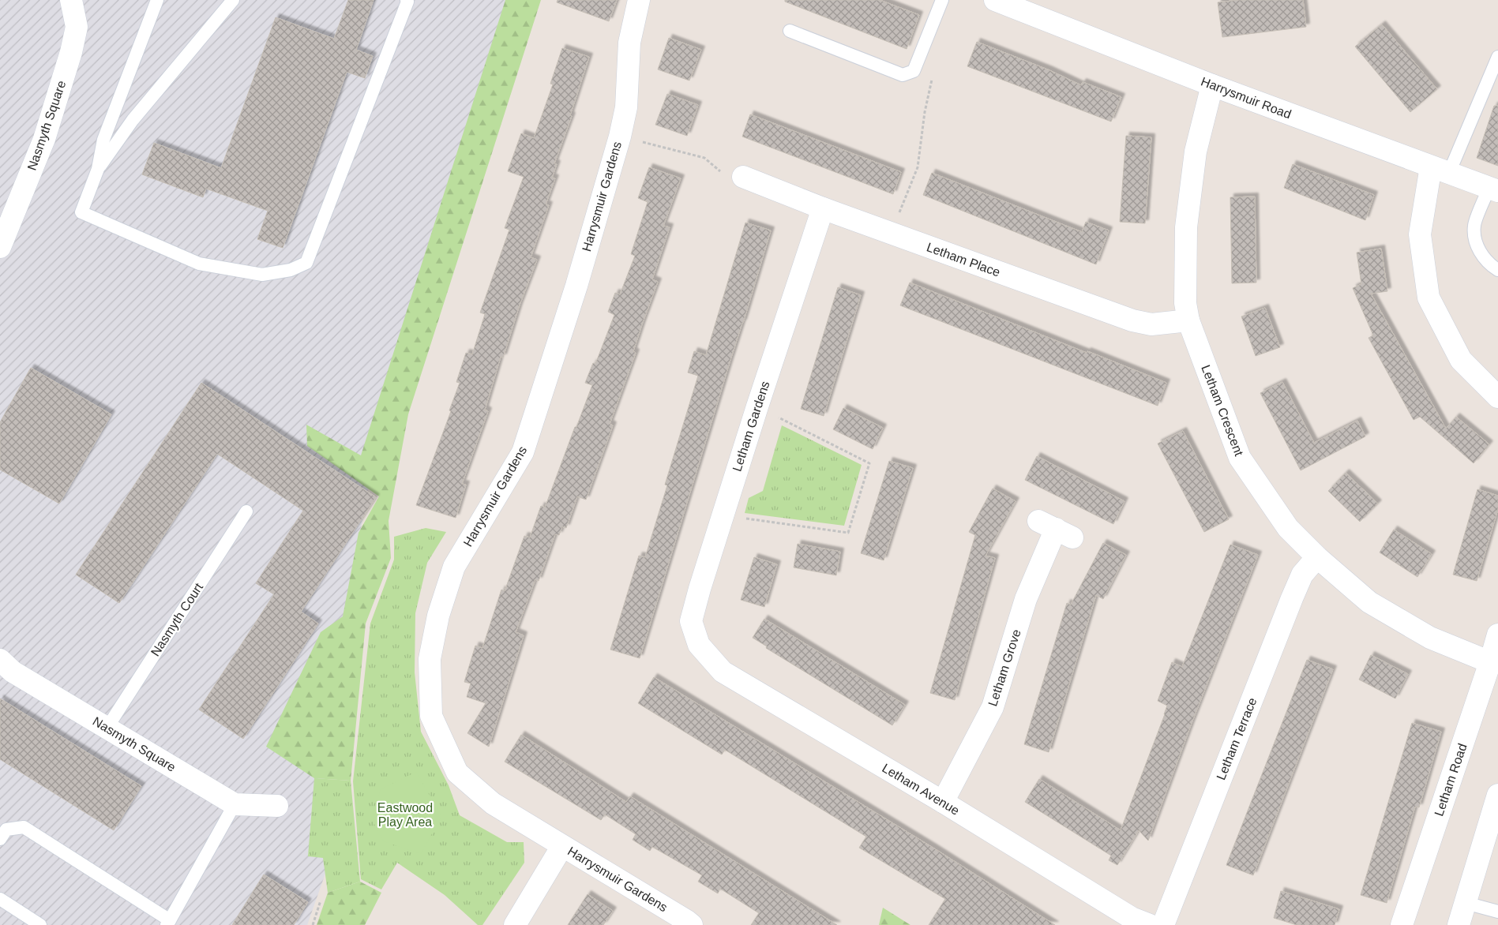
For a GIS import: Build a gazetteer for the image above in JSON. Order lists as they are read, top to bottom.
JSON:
{
  "streets": {
    "street": [
      "Harrysmuir Road",
      "Nasmyth Square",
      "Harrysmuir Gardens",
      "Letham Place",
      "Letham Crescent",
      "Letham Gardens",
      "Letham Grove",
      "Letham Terrace",
      "Letham Road",
      "Letham Avenue"
    ],
    "lane": ["Nasmyth Court"]
  },
  "crossings": [
    ["Harrysmuir Road", "Letham Crescent"],
    ["Nasmyth Square", "Nasmyth Court"],
    ["Letham Place", "Letham Crescent"],
    ["Letham Place", "Letham Gardens"],
    ["Letham Crescent", "Letham Terrace"],
    ["Letham Crescent", "Letham Road"],
    ["Letham Gardens", "Letham Avenue"],
    ["Letham Grove", "Letham Avenue"]
  ],
  "parks": ["Eastwood Play Area"]
}
